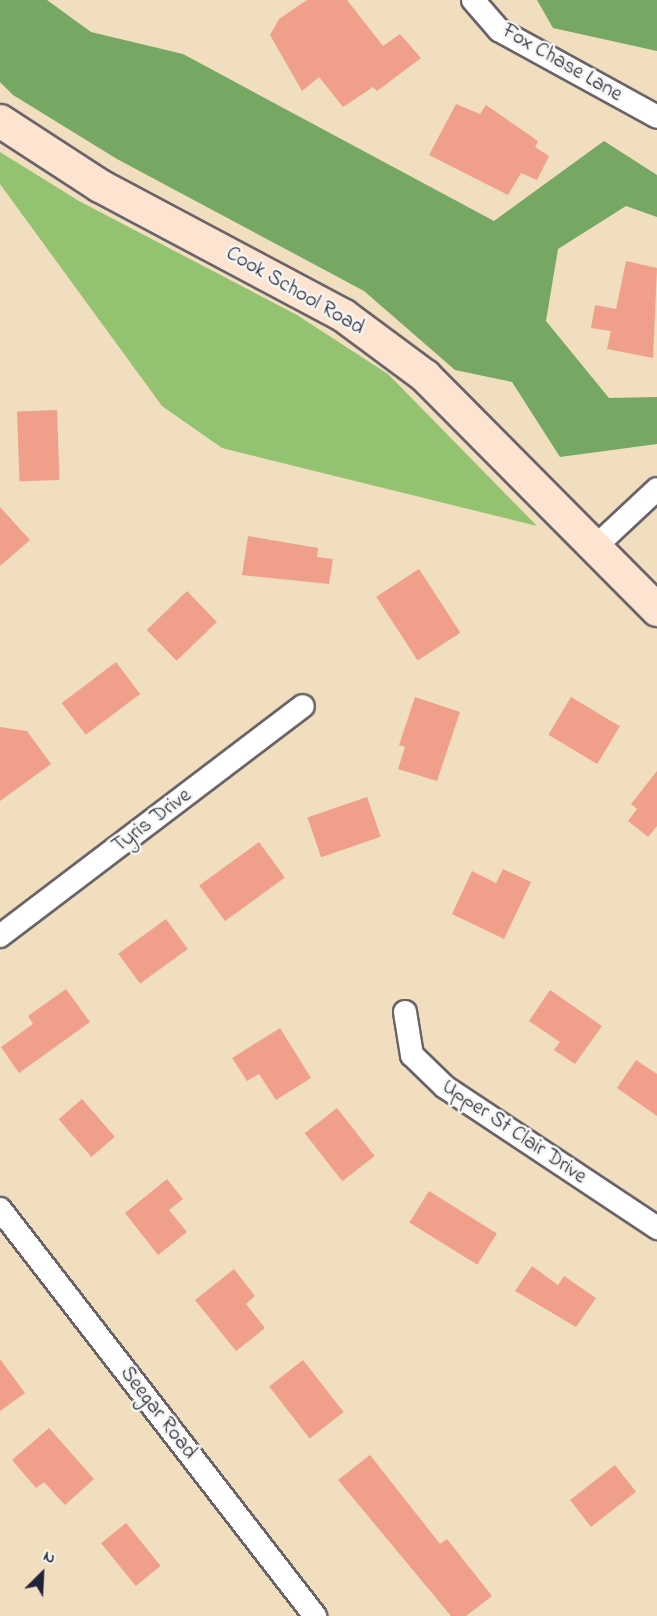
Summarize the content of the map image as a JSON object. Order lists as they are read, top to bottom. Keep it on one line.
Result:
{"streets":{"street":["Fox Chase Lane","Cook School Road","Tyris Drive","Upper St Clair Drive","Seegar Road"]},"north":"top right"}
